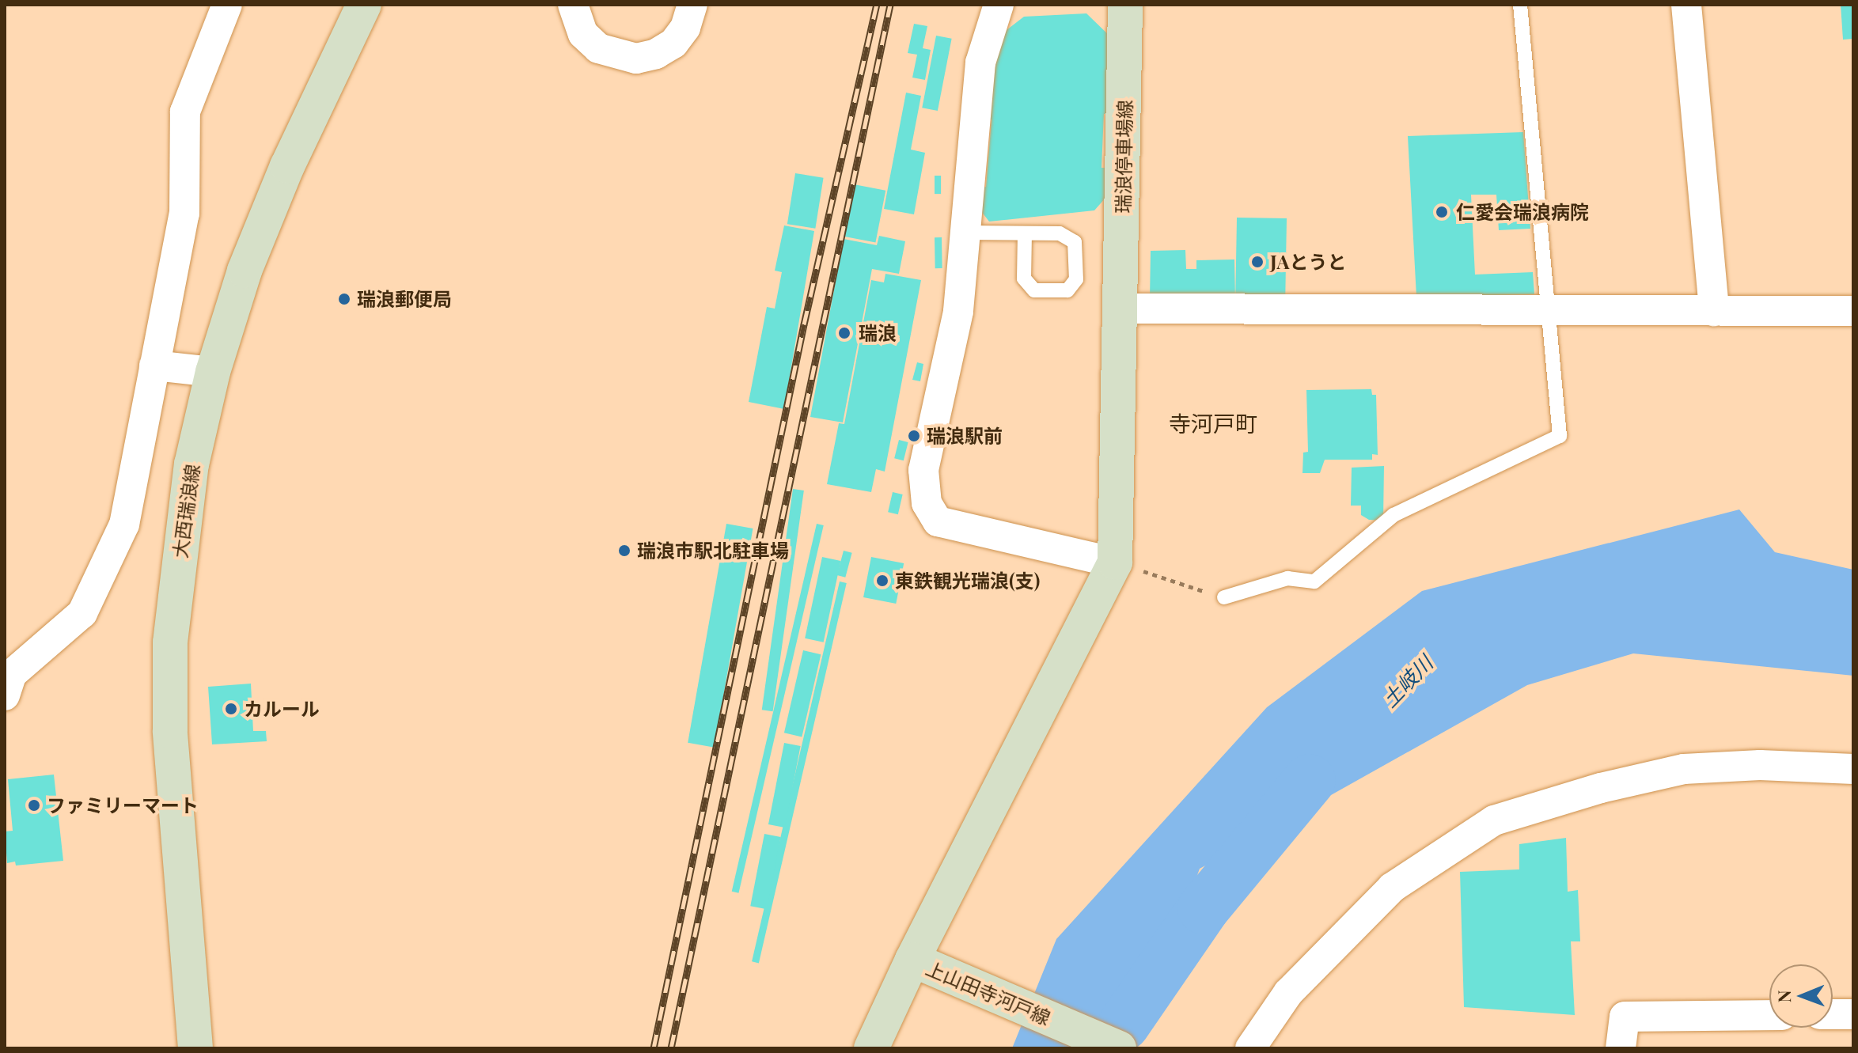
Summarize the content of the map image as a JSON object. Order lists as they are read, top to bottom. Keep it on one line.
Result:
{"streets":{"main road":["瑞浪停車場線","大西瑞浪線","上山田寺河戸線"]},"districts":["寺河戸町"],"water":["土岐川"],"places":["仁愛会瑞浪病院","JAとうと","瑞浪郵便局","瑞浪","瑞浪駅前","瑞浪市駅北駐車場","東鉄観光瑞浪(支)","カルール","ファミリーマート"],"north":"left"}
